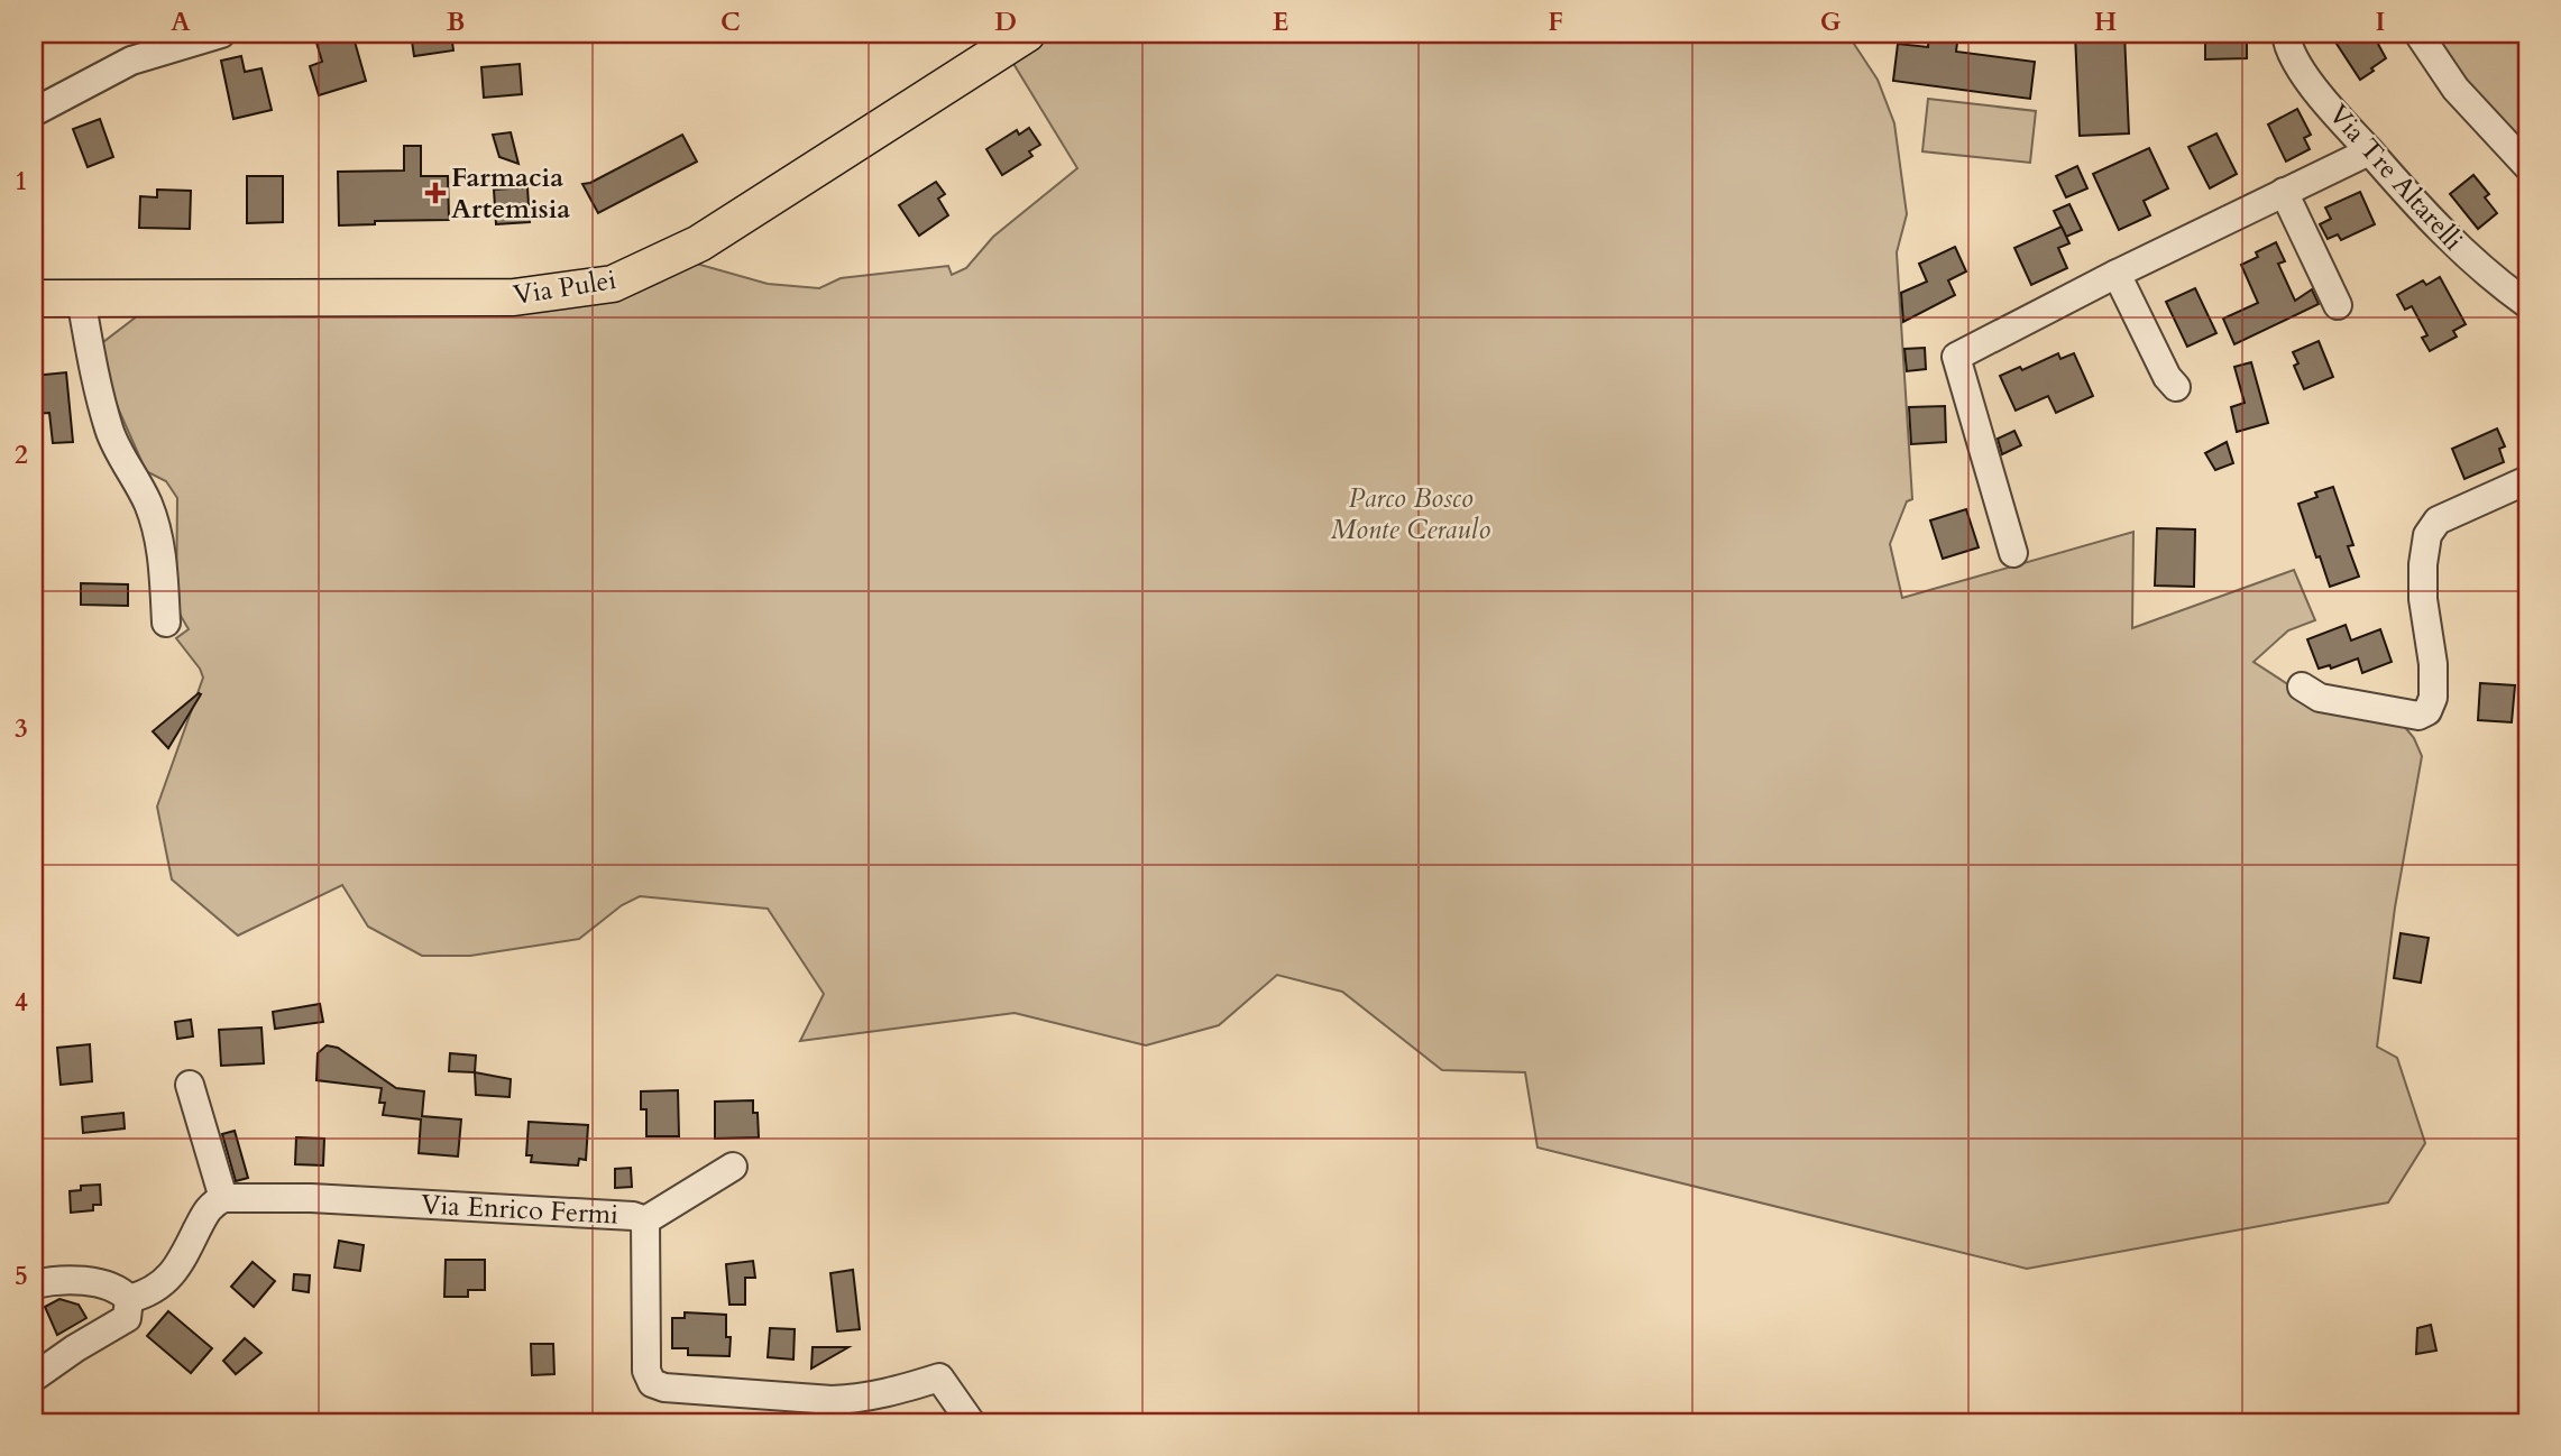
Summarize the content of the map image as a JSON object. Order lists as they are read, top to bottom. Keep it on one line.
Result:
{"streets":{"main road":["Via Pulei"],"street":["Via Tre Altarelli","Via Enrico Fermi"]},"parks":["Parco Bosco Monte Ceraulo"],"places":{"health":["Farmacia Artemisia"]},"grid":{"columns":["A","B","C","D","E","F","G","H","I"],"rows":["1","2","3","4","5"]}}
